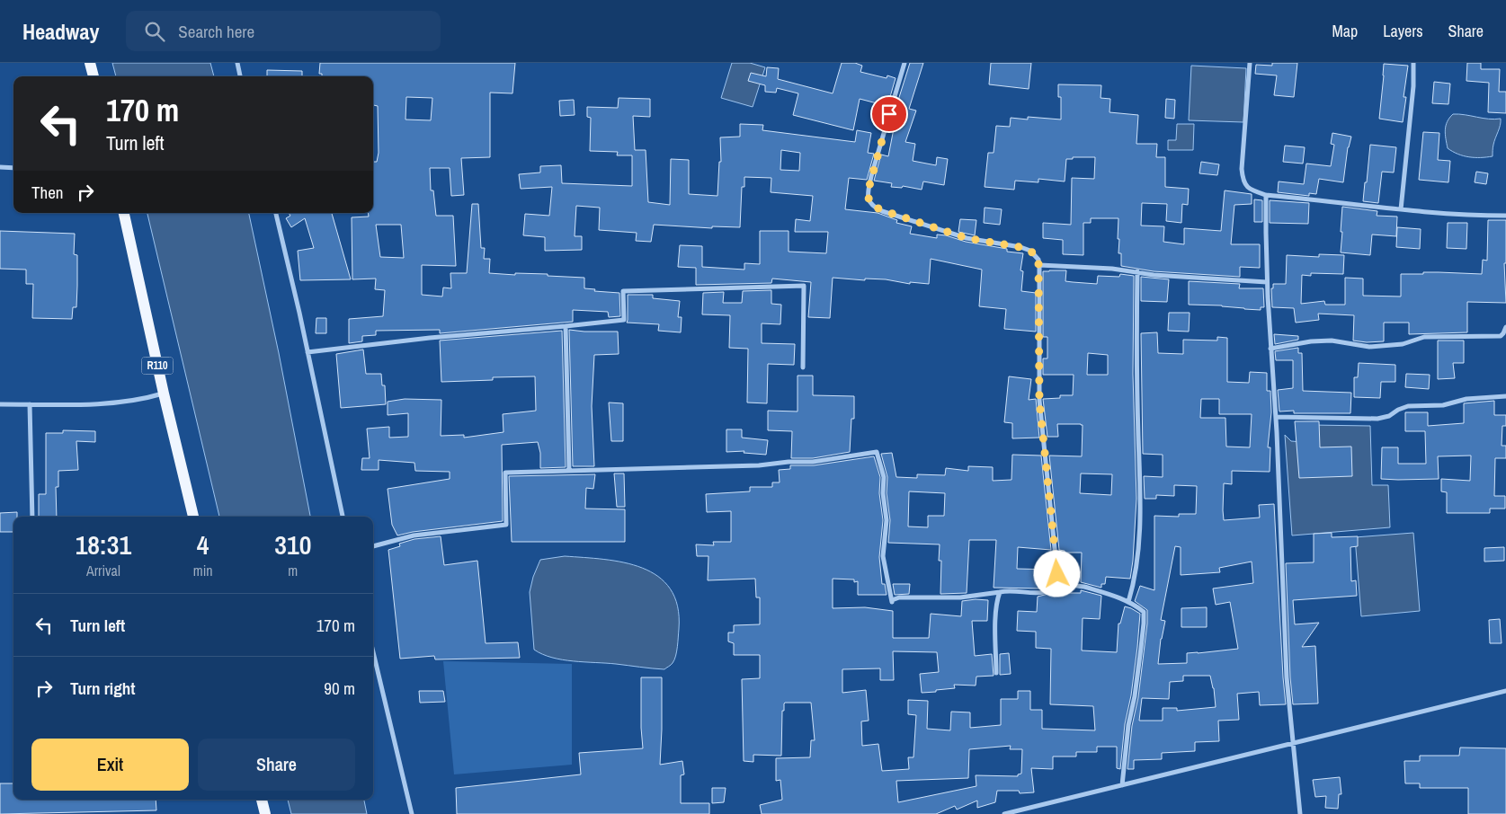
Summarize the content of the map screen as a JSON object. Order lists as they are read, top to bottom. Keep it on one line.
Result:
{"streets":{"main road":["R110"]},"page":{"header":"Headway","search":"Search here","nav":["Map","Layers","Share"],"turn":["170 m","Turn left"],"then":"Then","eta":["18:31","Arrival","4","min","310","m"],"list":[{"name":"Turn left","value":"170 m"},{"name":"Turn right","value":"90 m"}],"buttons":["Exit","Share"]}}
